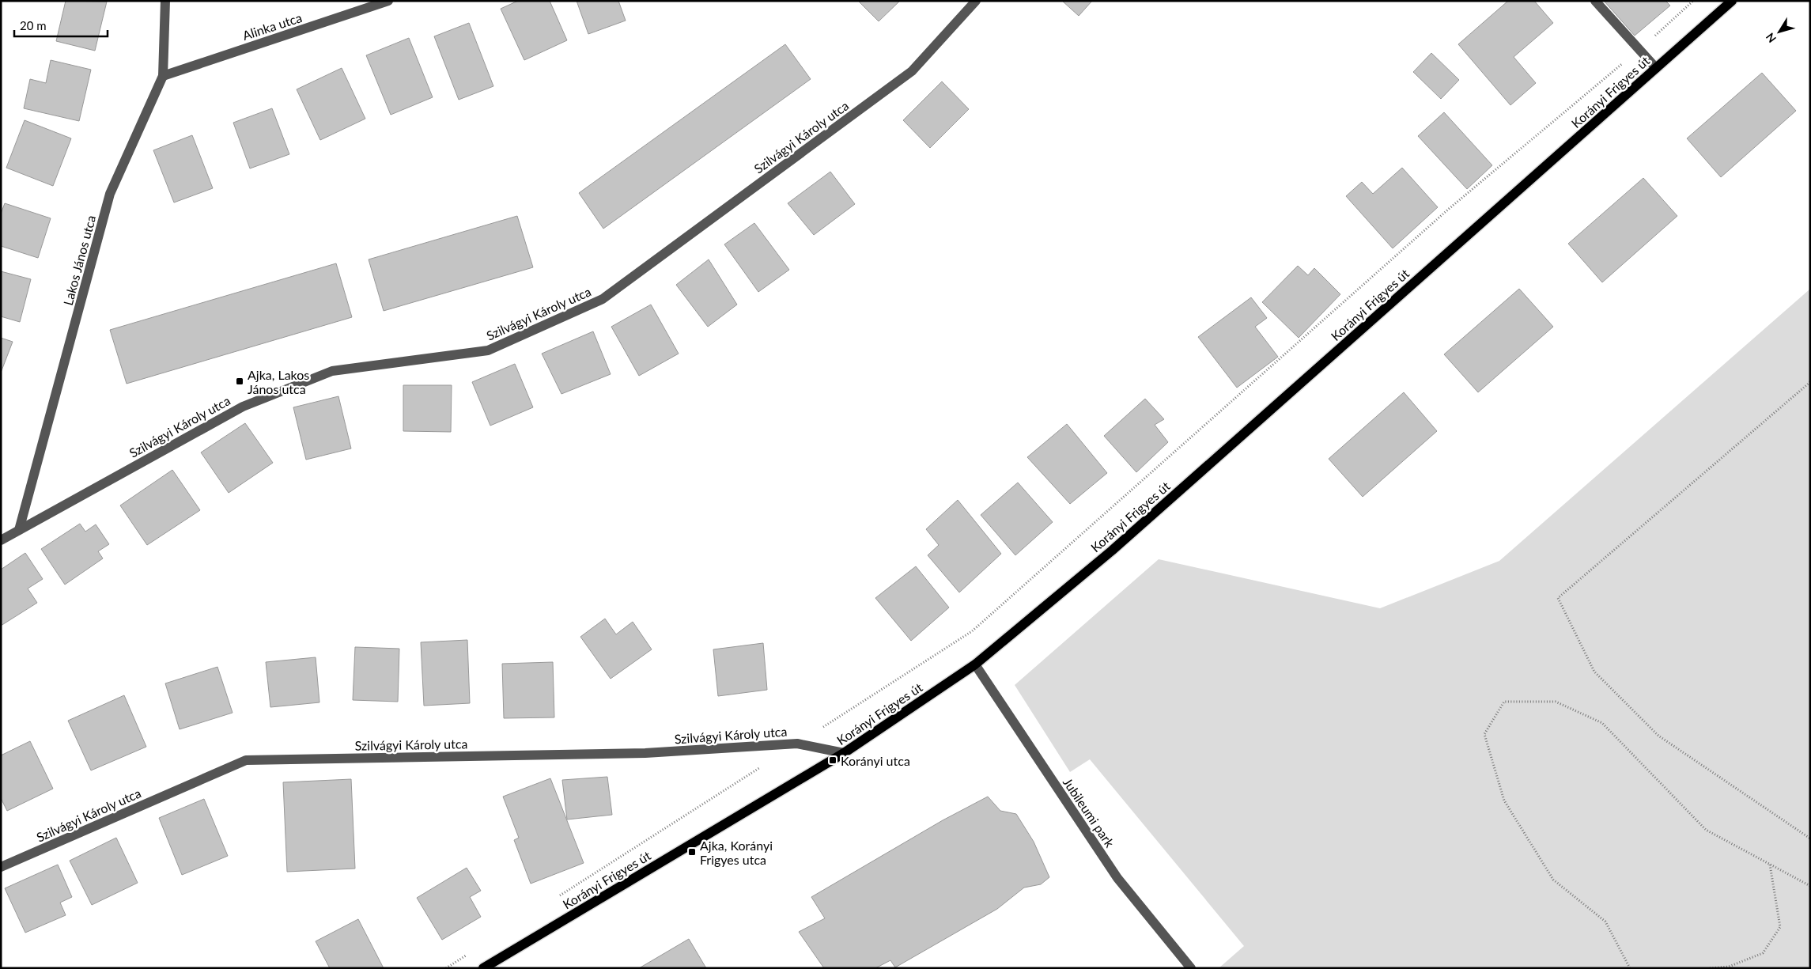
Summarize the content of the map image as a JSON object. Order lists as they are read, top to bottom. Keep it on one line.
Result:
{"streets":{"main road":["Korányi Frigyes út"],"street":["Alinka utca","Szilvágyi Károly utca","Lakos János utca","Jubileumi park"]},"crossings":[["Alinka utca","Lakos János utca"],["Korányi Frigyes út","Szilvágyi Károly utca"],["Korányi Frigyes út","Jubileumi park"],["Szilvágyi Károly utca","Lakos János utca"]],"places":{"transit":["Ajka, Lakos János utca","Korányi utca","Ajka, Korányi Frigyes utca"]},"scale_bar":"20 m","north":"bottom left"}
